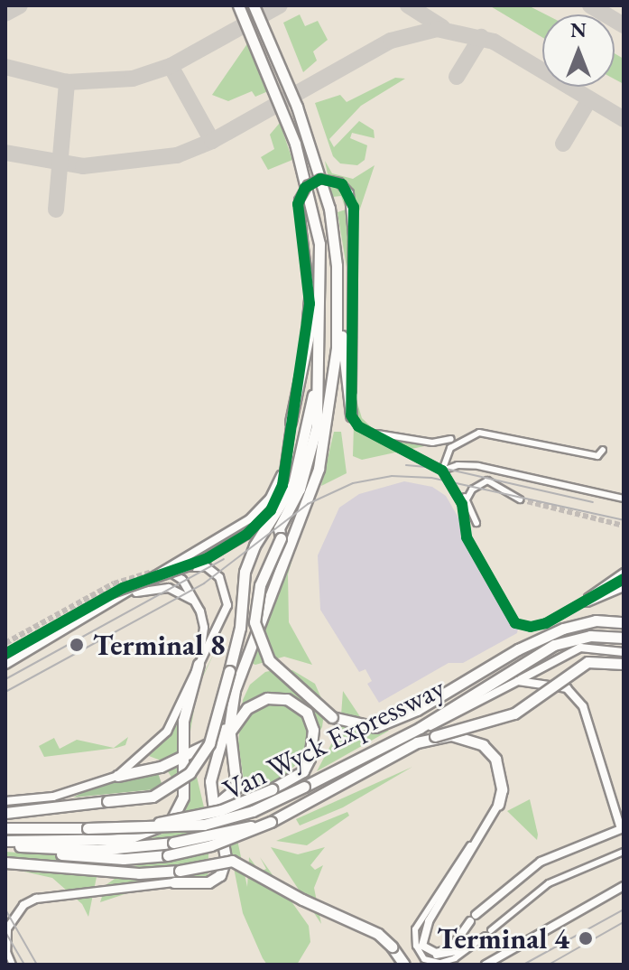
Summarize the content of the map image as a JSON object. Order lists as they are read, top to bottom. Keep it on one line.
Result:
{"streets":{"highway":["Van Wyck Expressway"]},"places":["Terminal 8","Terminal 4"],"north":"top"}
